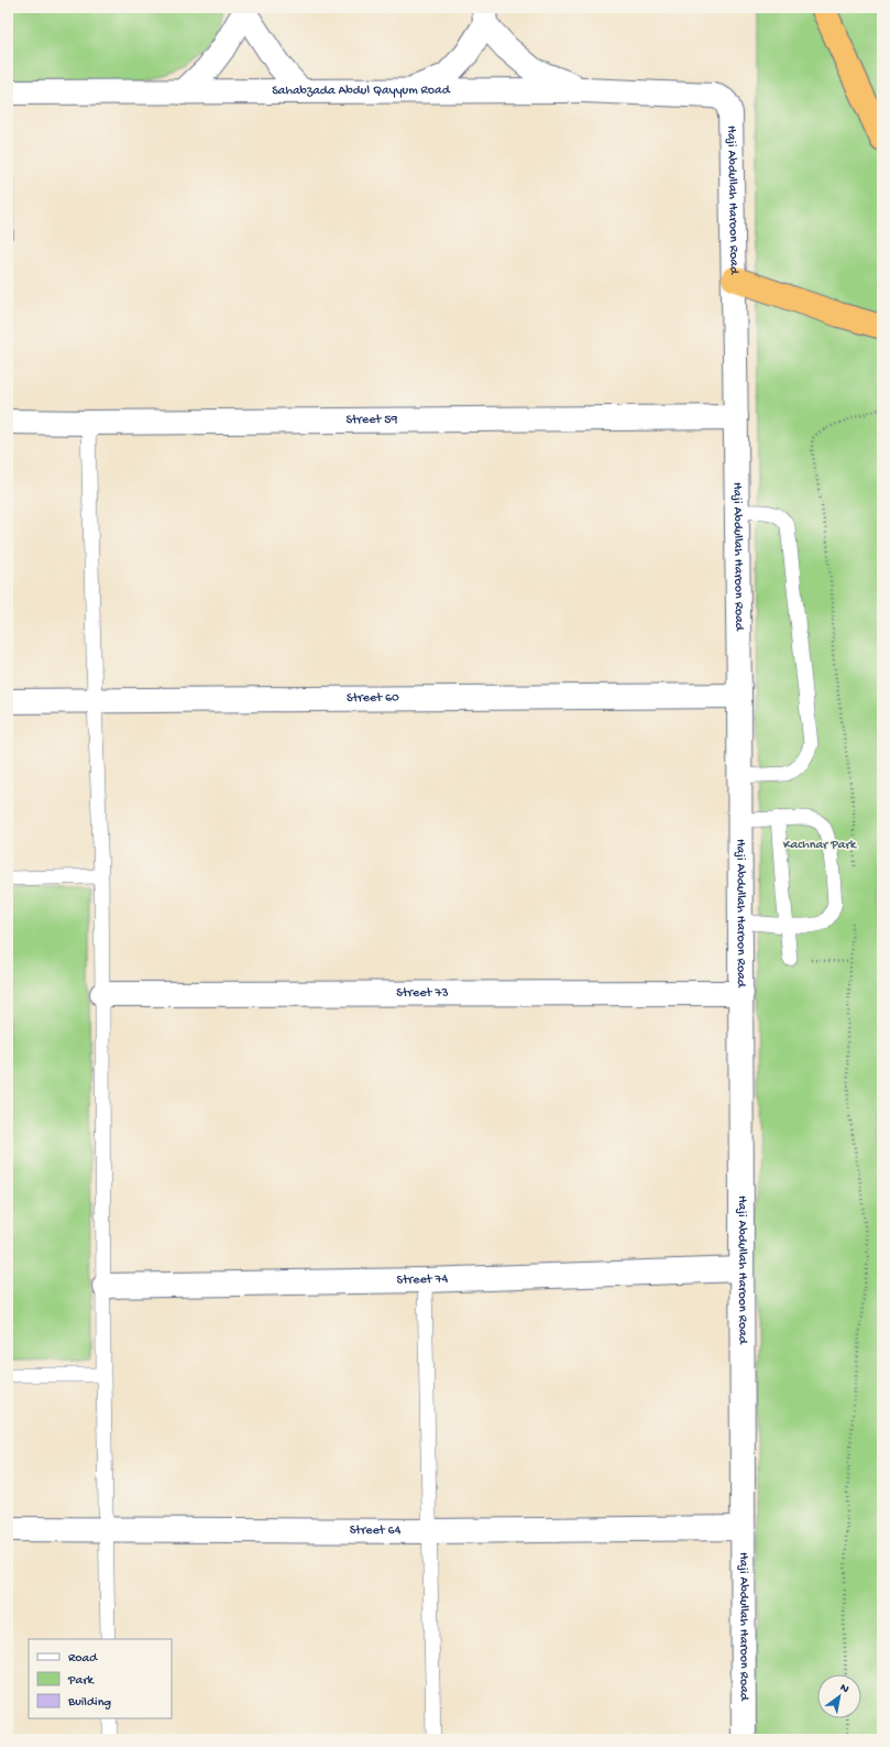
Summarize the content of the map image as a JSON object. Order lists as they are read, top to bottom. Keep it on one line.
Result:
{"streets":{"street":["Sahabzada Abdul Qayyum Road","Haji Abdullah Haroon Road","Street 59","Street 60","Street 73","Street 74","Street 64"]},"crossings":[["Sahabzada Abdul Qayyum Road","Haji Abdullah Haroon Road"],["Haji Abdullah Haroon Road","Street 59"],["Haji Abdullah Haroon Road","Street 60"],["Haji Abdullah Haroon Road","Street 73"],["Haji Abdullah Haroon Road","Street 74"],["Haji Abdullah Haroon Road","Street 64"]],"parks":["Kachnar Park"],"legend":["Road","Park","Building"],"north":"top right"}
